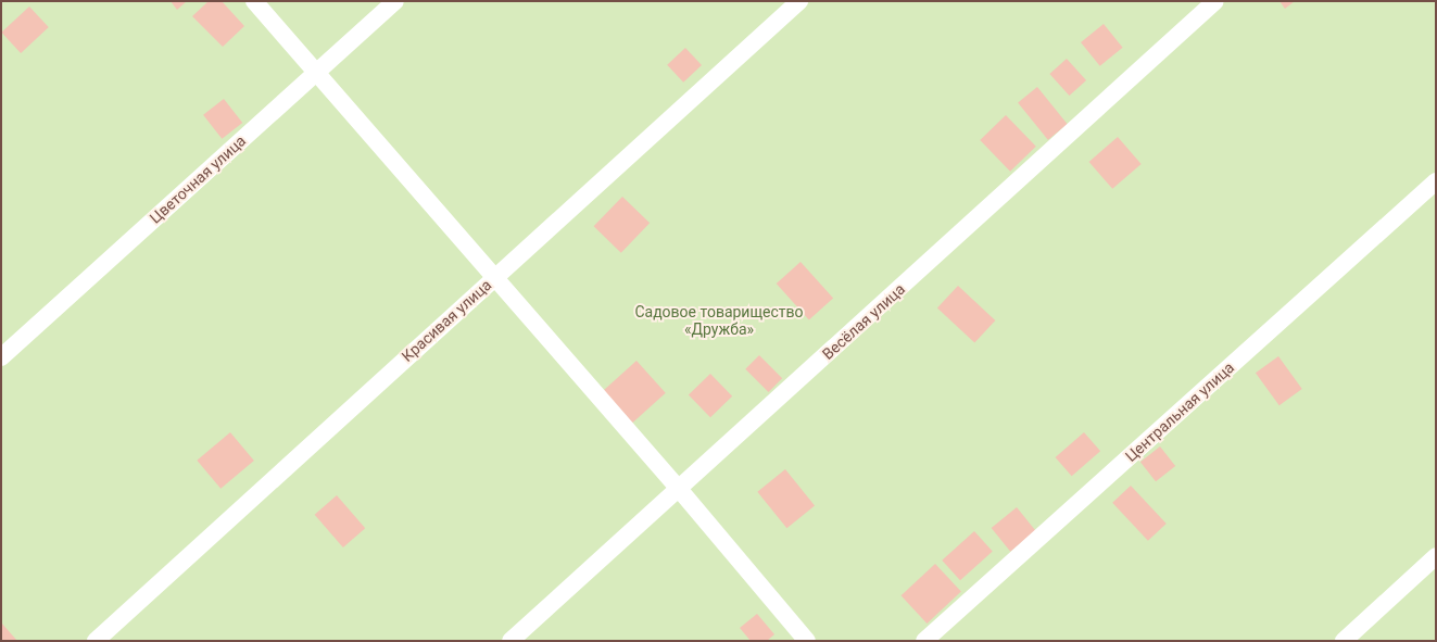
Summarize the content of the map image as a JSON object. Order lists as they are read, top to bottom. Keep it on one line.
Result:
{"streets":{"street":["Цветочная улица","Красивая улица","Весёлая улица","Центральная улица"]},"parks":["Садовое товарищество «Дружба»"]}
